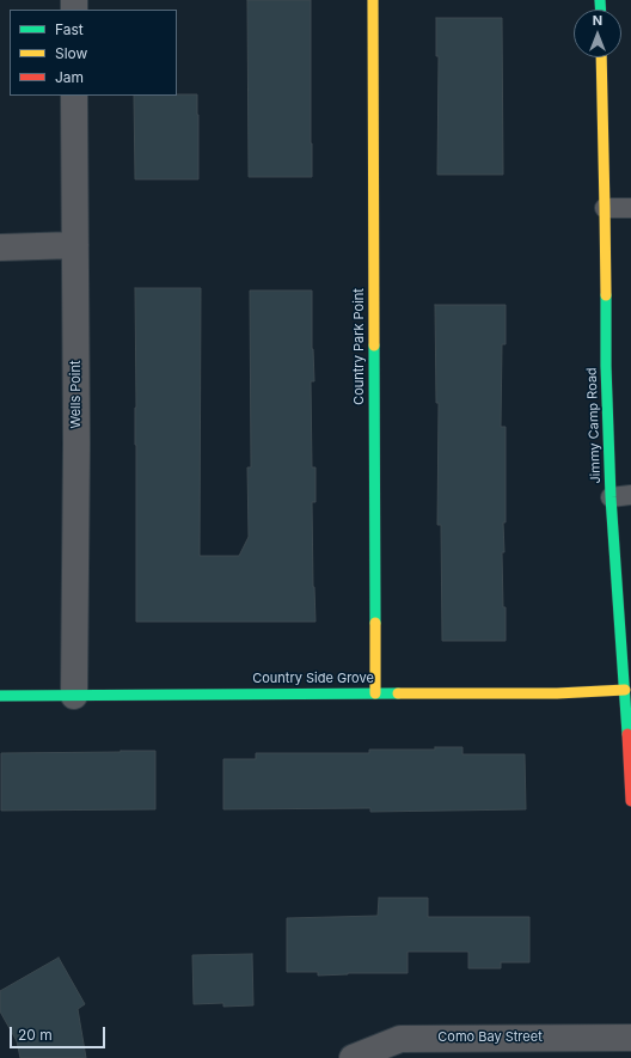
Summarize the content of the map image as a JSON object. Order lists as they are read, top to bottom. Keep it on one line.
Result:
{"streets":{"street":["Country Park Point","Wells Point","Jimmy Camp Road","Country Side Grove","Como Bay Street"]},"crossings":[["Country Park Point","Country Side Grove"],["Wells Point","Country Side Grove"],["Jimmy Camp Road","Country Side Grove"]],"legend":["Fast","Slow","Jam"],"scale_bar":"20 m","north":"top"}
